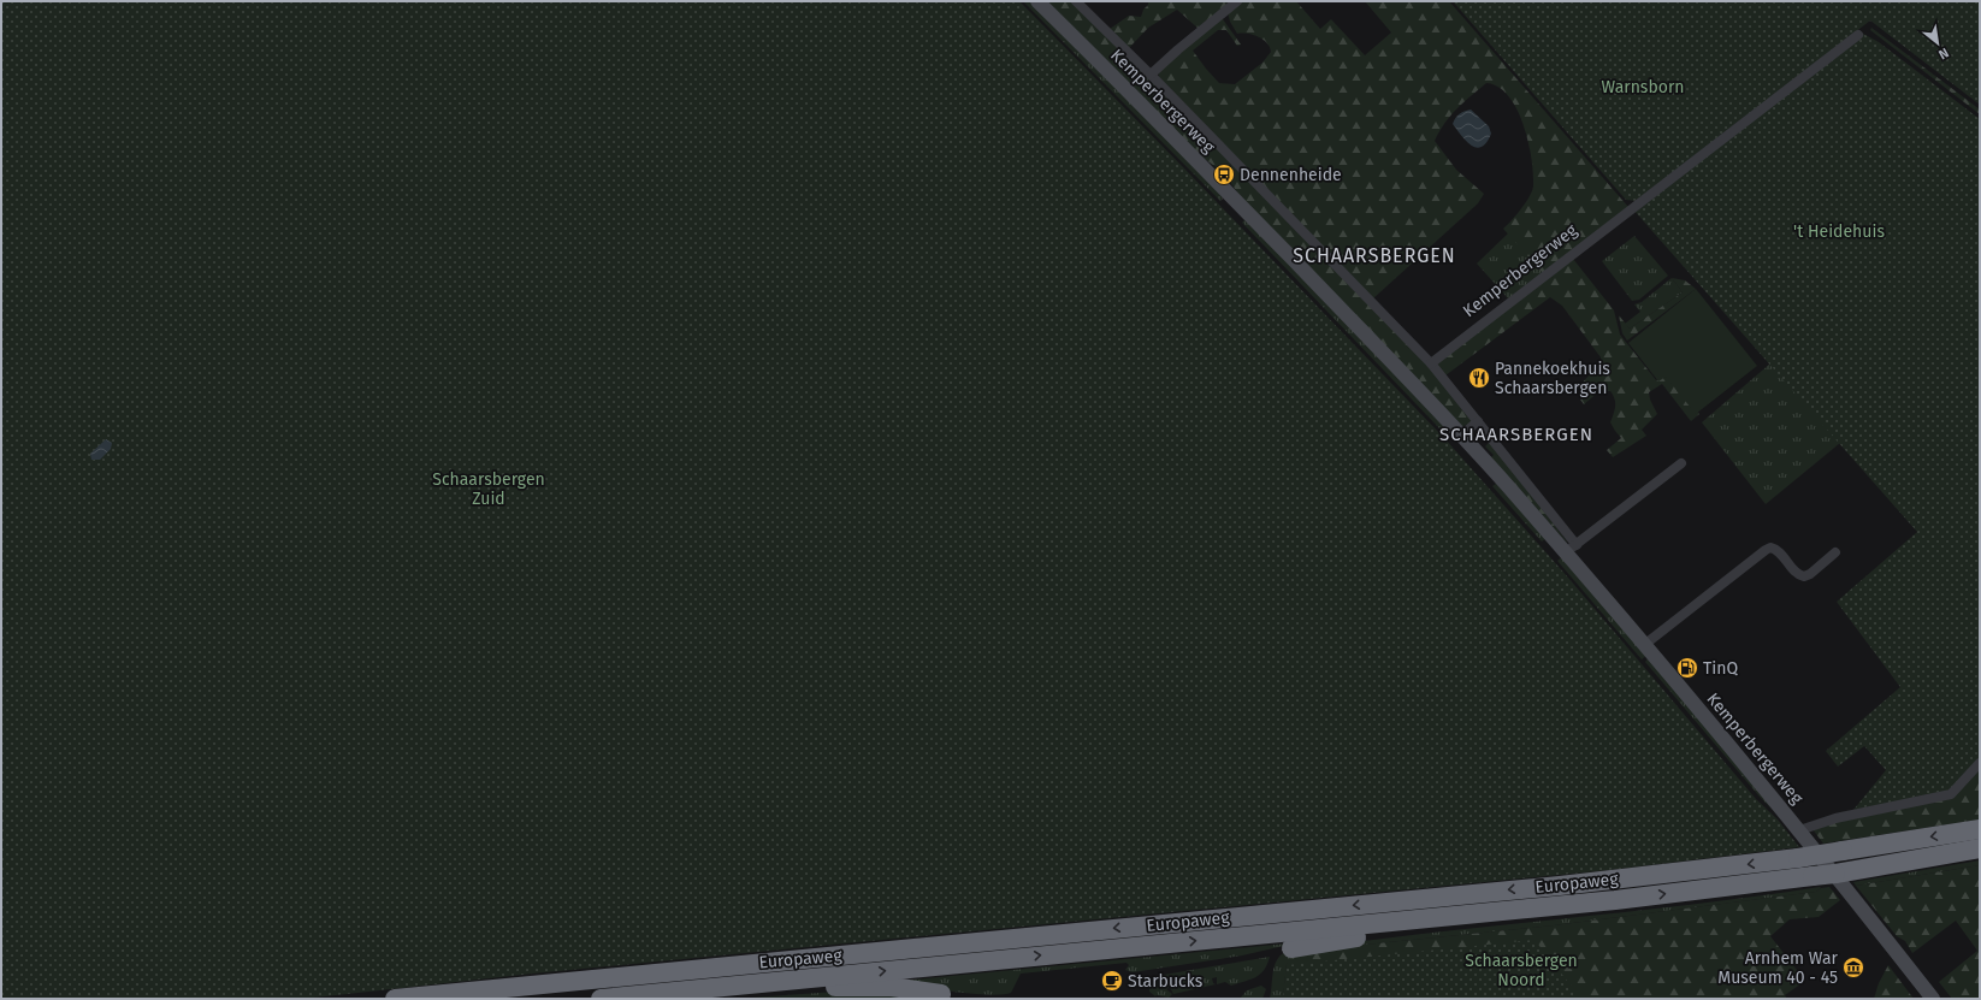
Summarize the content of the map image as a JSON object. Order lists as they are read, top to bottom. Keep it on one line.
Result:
{"streets":{"highway":["Europaweg"],"main road":["Kemperbergerweg"]},"districts":["SCHAARSBERGEN","SCHAARSBERGEN"],"parks":["Warnsborn","'t Heidehuis","Schaarsbergen Zuid","Schaarsbergen Noord"],"places":{"bus stop":["Dennenheide"],"restaurant":["Pannekoekhuis Schaarsbergen"],"fuel station":["TinQ"],"museum":["Arnhem War Museum 40 - 45"],"cafe":["Starbucks"]},"north":"bottom right"}
